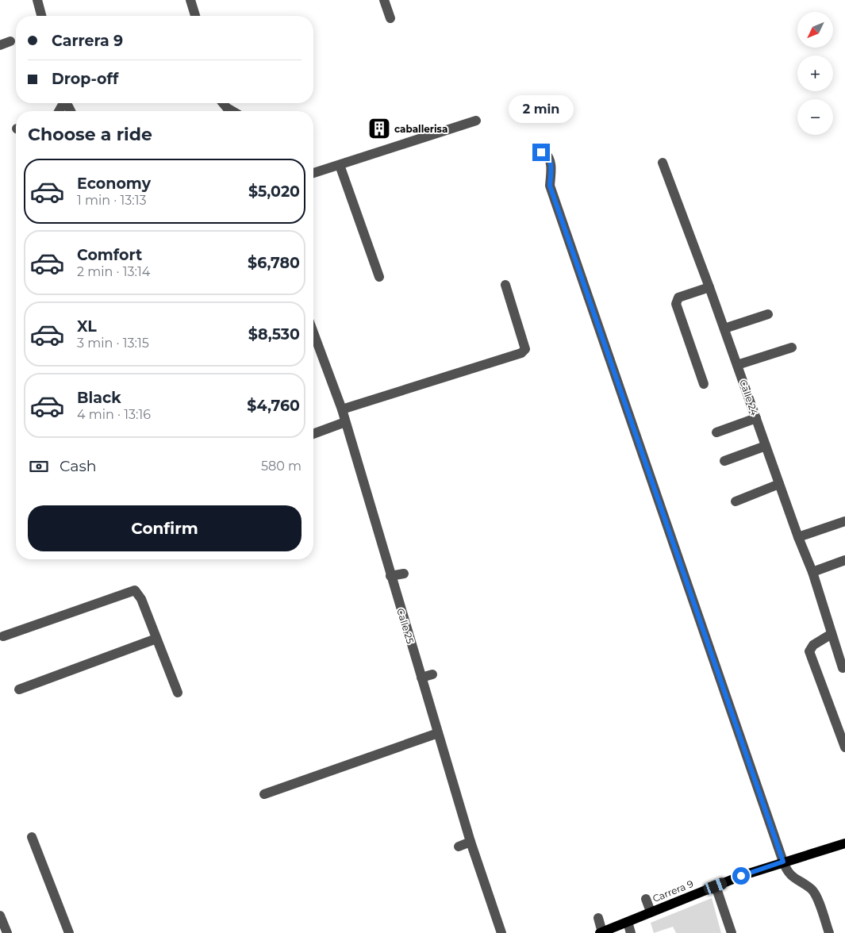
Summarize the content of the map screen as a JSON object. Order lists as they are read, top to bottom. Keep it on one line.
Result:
{"streets":{"main road":["Carrera 9"],"street":["Calle 24","Calle 25"]},"places":{"building":["caballerisa"]},"north":"bottom left","page":{"map_buttons":["+","−"],"banner":["Carrera 9","Drop-off"],"bubble":"2 min","heading":"Choose a ride","list":[{"name":"Economy","note":"1 min · 13:13","value":"$5,020"},{"name":"Comfort","note":"2 min · 13:14","value":"$6,780"},{"name":"XL","note":"3 min · 13:15","value":"$8,530"},{"name":"Black","note":"4 min · 13:16","value":"$4,760"}],"pay":["Cash","580 m"],"buttons":"Confirm"}}
